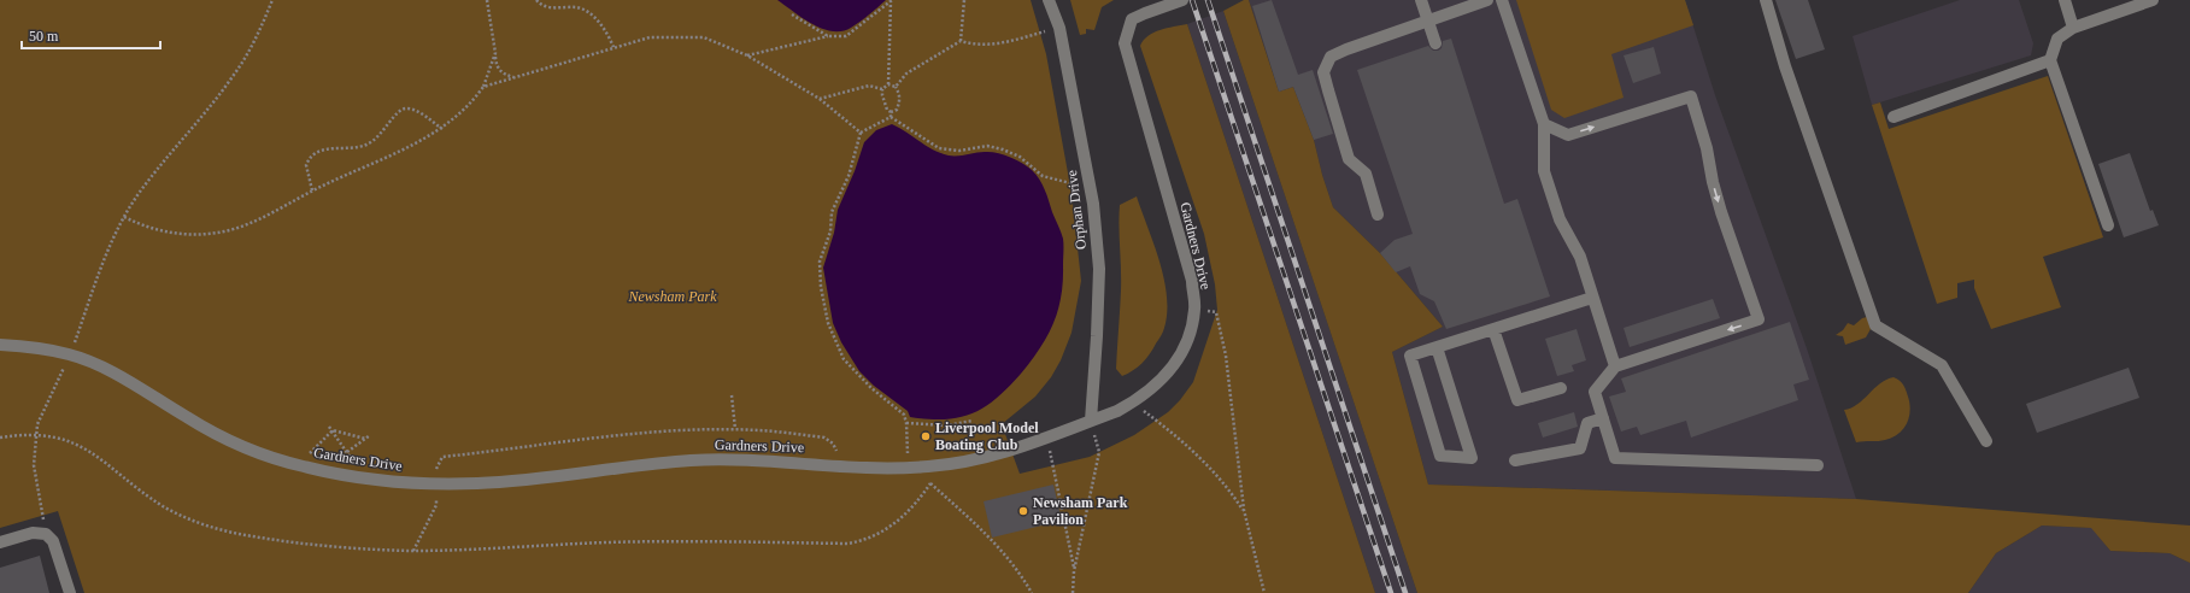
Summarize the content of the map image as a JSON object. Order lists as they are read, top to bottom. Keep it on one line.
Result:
{"streets":{"street":["Orphan Drive","Gardners Drive"]},"crossings":[["Orphan Drive","Gardners Drive"]],"parks":["Newsham Park"],"places":["Liverpool Model Boating Club","Newsham Park Pavilion"],"scale_bar":"50 m"}
